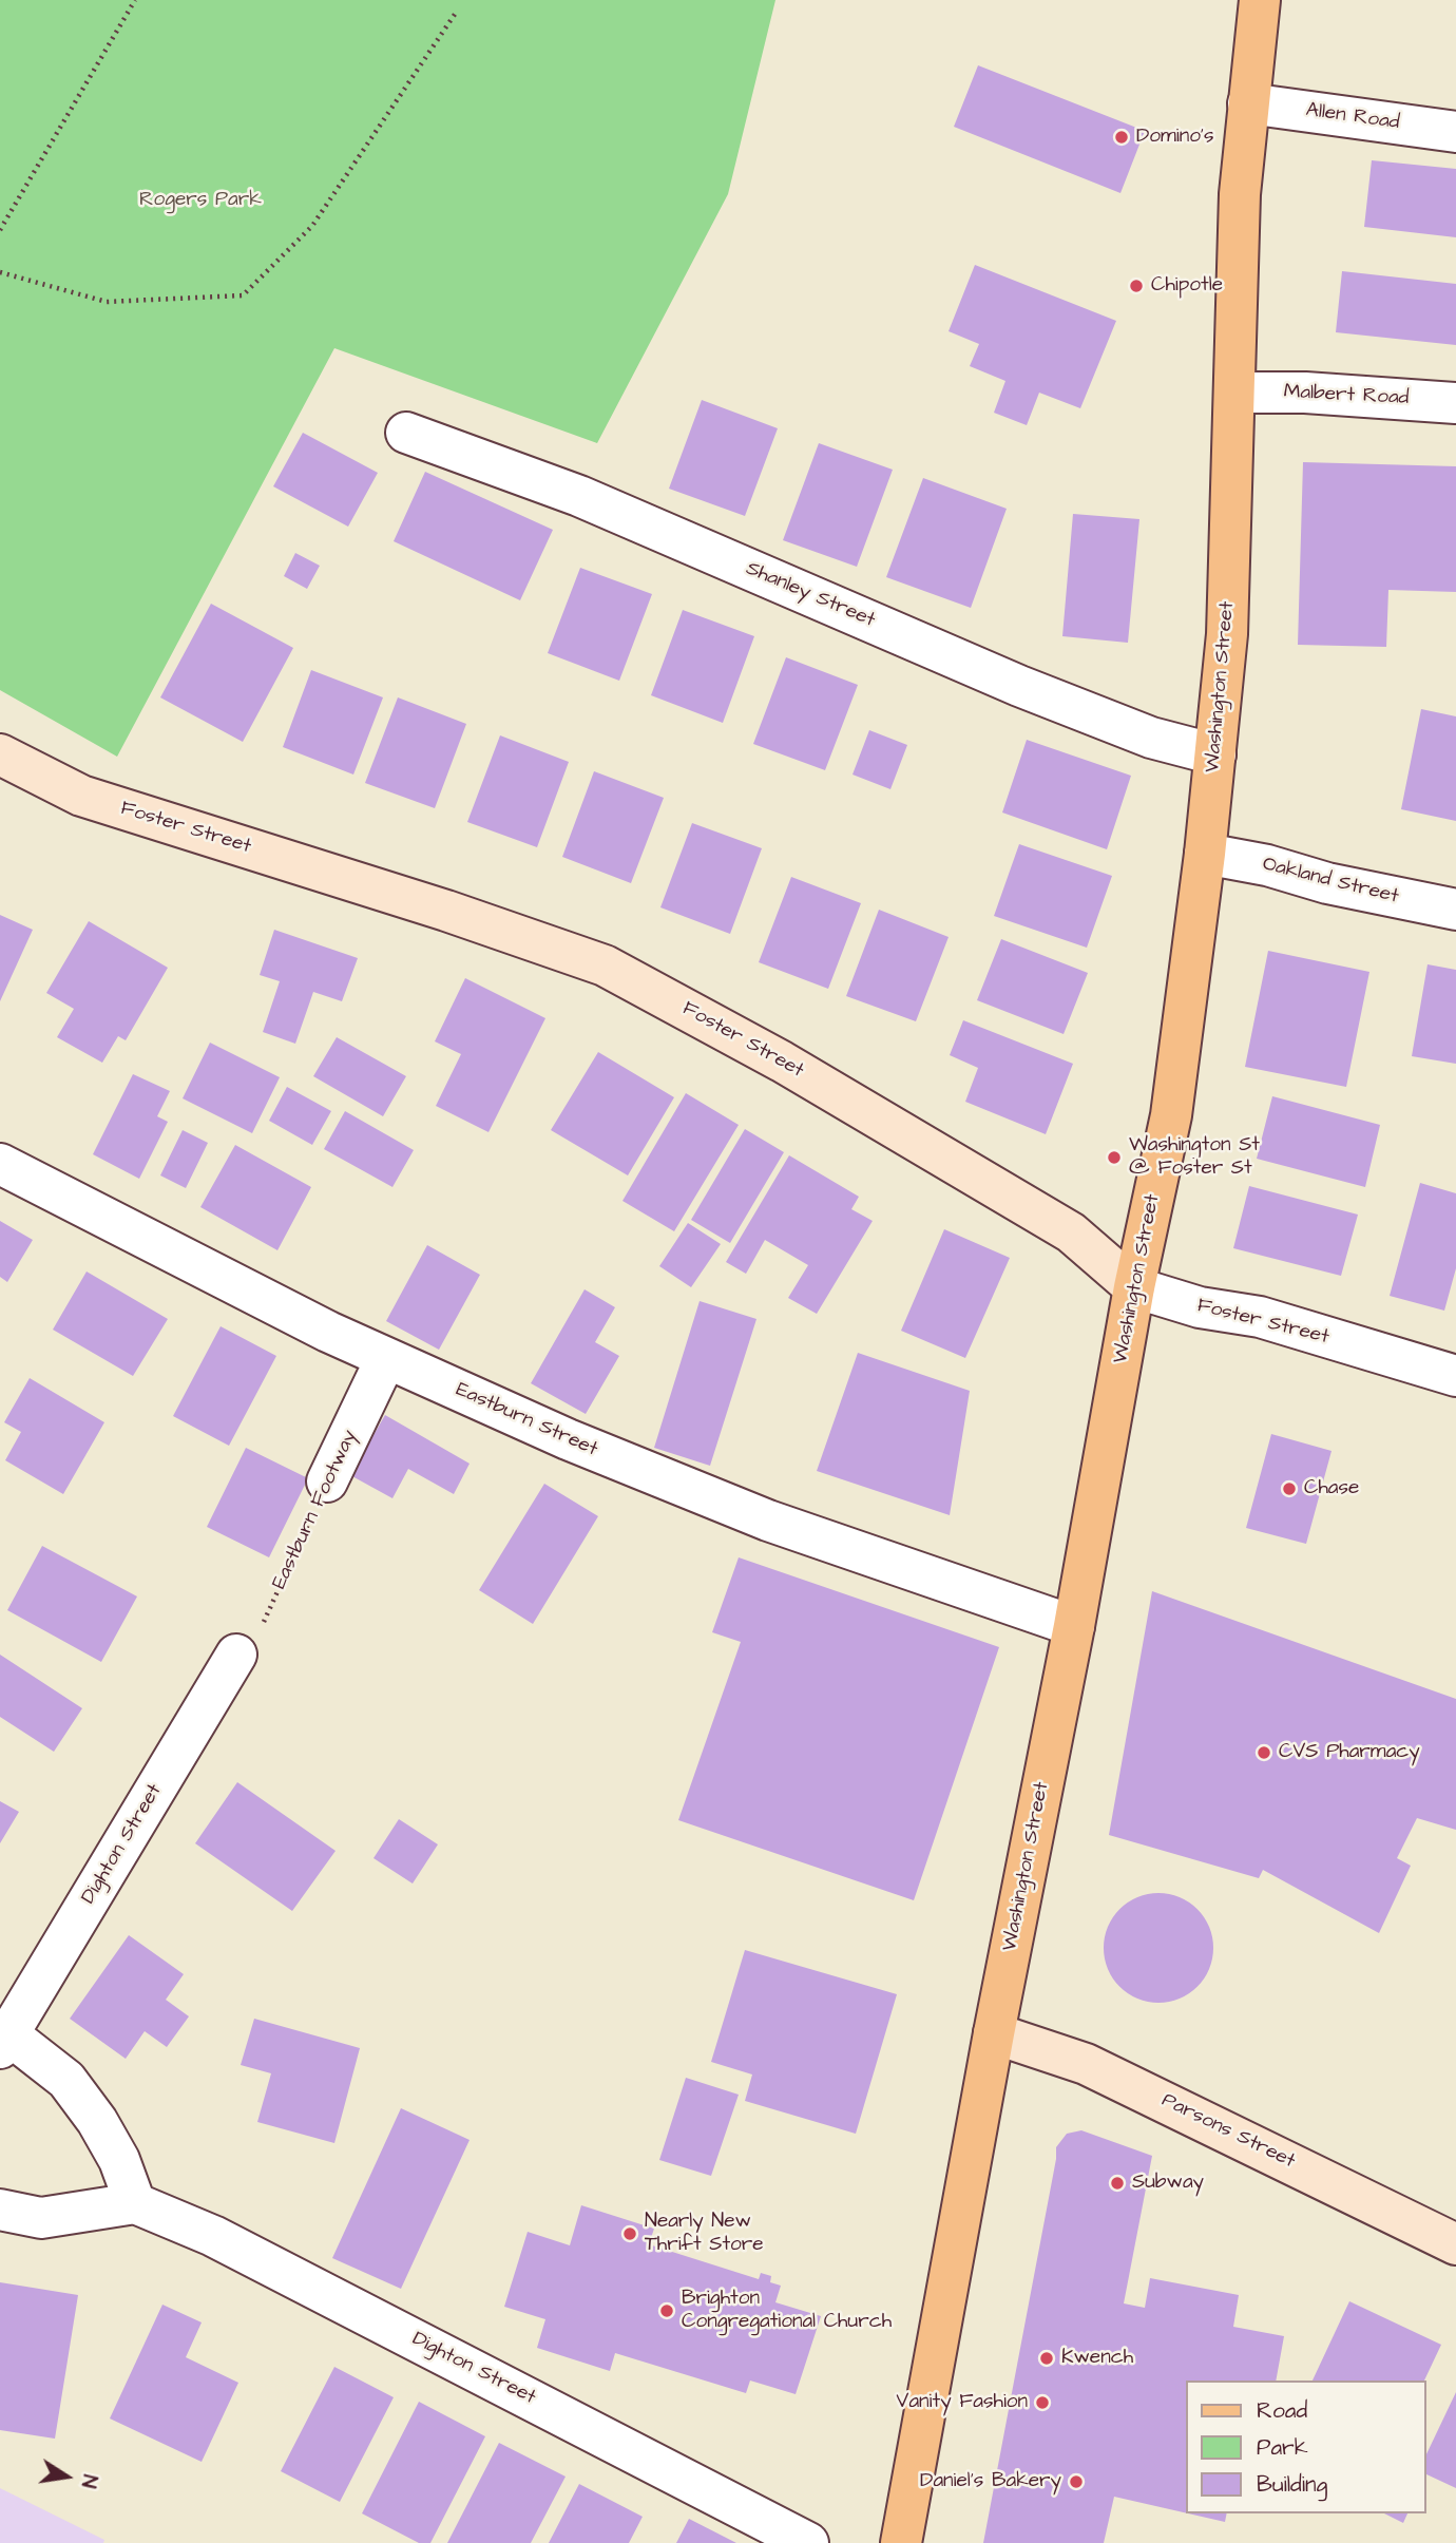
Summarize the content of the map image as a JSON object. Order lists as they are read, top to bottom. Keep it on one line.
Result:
{"streets":{"main road":["Washington Street"],"street":["Allen Road","Malbert Road","Shanley Street","Foster Street","Oakland Street","Eastburn Street","Eastburn Footway","Dighton Street","Parsons Street"]},"crossings":[["Allen Road","Washington Street"],["Malbert Road","Washington Street"],["Shanley Street","Washington Street"],["Washington Street","Foster Street"],["Washington Street","Oakland Street"],["Washington Street","Eastburn Street"],["Washington Street","Parsons Street"],["Eastburn Street","Eastburn Footway"]],"parks":["Rogers Park"],"places":["Domino's","Chipotle","Washington St @ Foster St","Chase","CVS Pharmacy","Subway","Nearly New Thrift Store","Brighton Congregational Church","Kwench","Vanity Fashion","Daniel's Bakery"],"legend":["Road","Park","Building"],"north":"right"}
